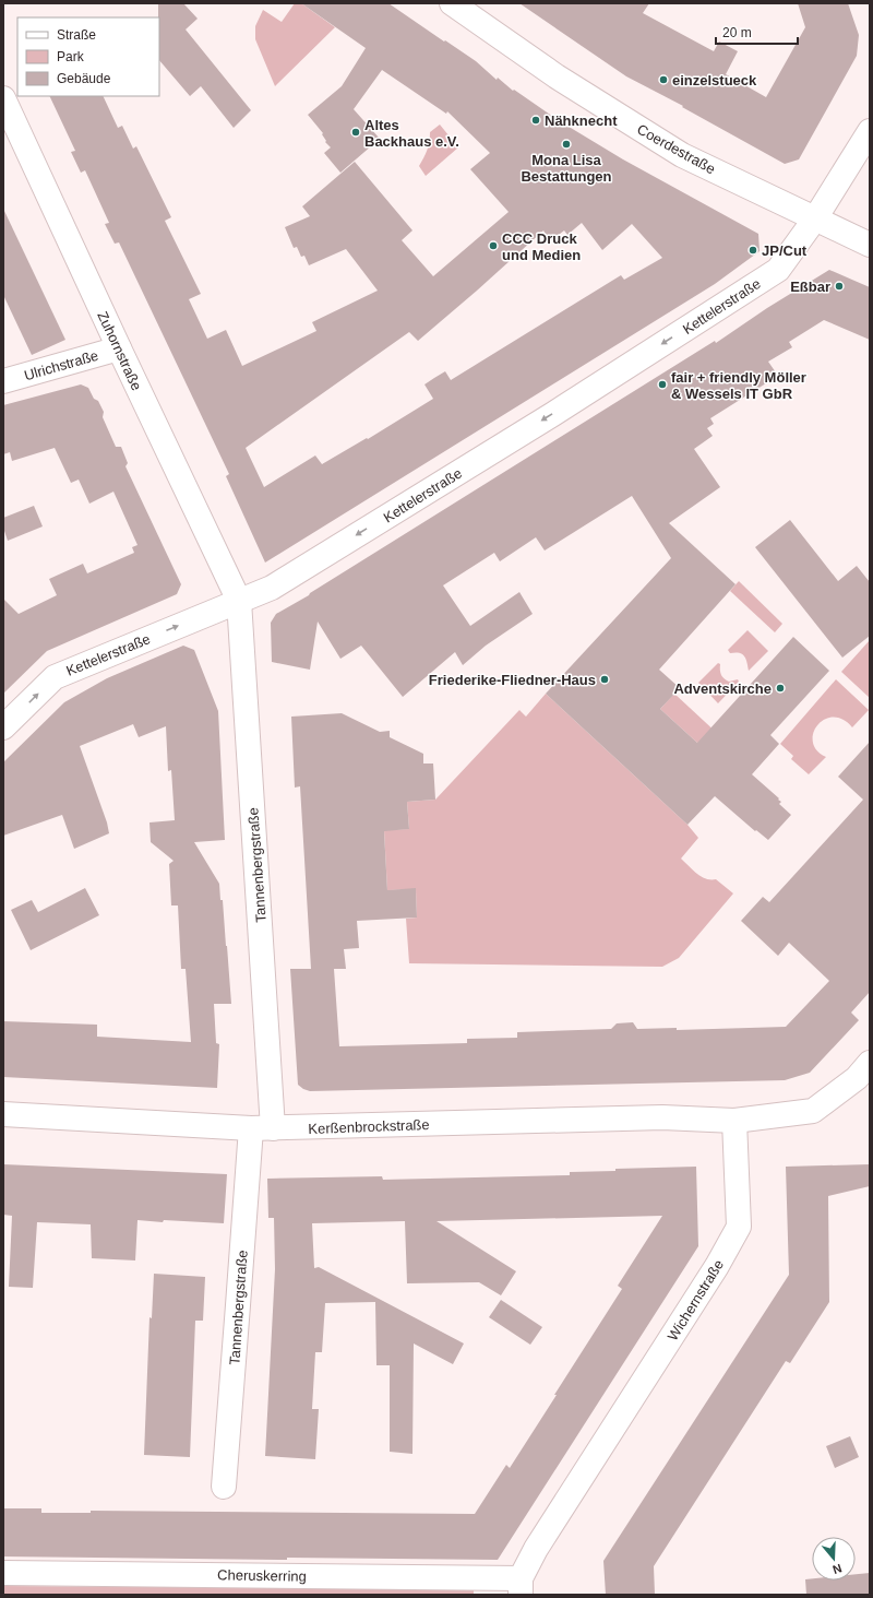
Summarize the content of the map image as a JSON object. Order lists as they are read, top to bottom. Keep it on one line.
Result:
{"streets":{"street":["Coerdestraße","Kettelerstraße","Zuhornstraße","Ulrichstraße","Tannenbergstraße","Kerßenbrockstraße","Wichernstraße","Cheruskerring"]},"crossings":[["Coerdestraße","Kettelerstraße"],["Kettelerstraße","Zuhornstraße"],["Kettelerstraße","Tannenbergstraße"],["Zuhornstraße","Ulrichstraße"],["Zuhornstraße","Tannenbergstraße"],["Tannenbergstraße","Kerßenbrockstraße"],["Kerßenbrockstraße","Wichernstraße"],["Wichernstraße","Cheruskerring"]],"places":["einzelstueck","Nähknecht","Altes Backhaus e.V.","Mona Lisa Bestattungen","CCC Druck und Medien","JP/Cut","Eßbar","fair + friendly Möller & Wessels IT GbR","Friederike-Fliedner-Haus","Adventskirche"],"legend":["Straße","Park","Gebäude"],"scale_bar":"20 m","north":"bottom"}
